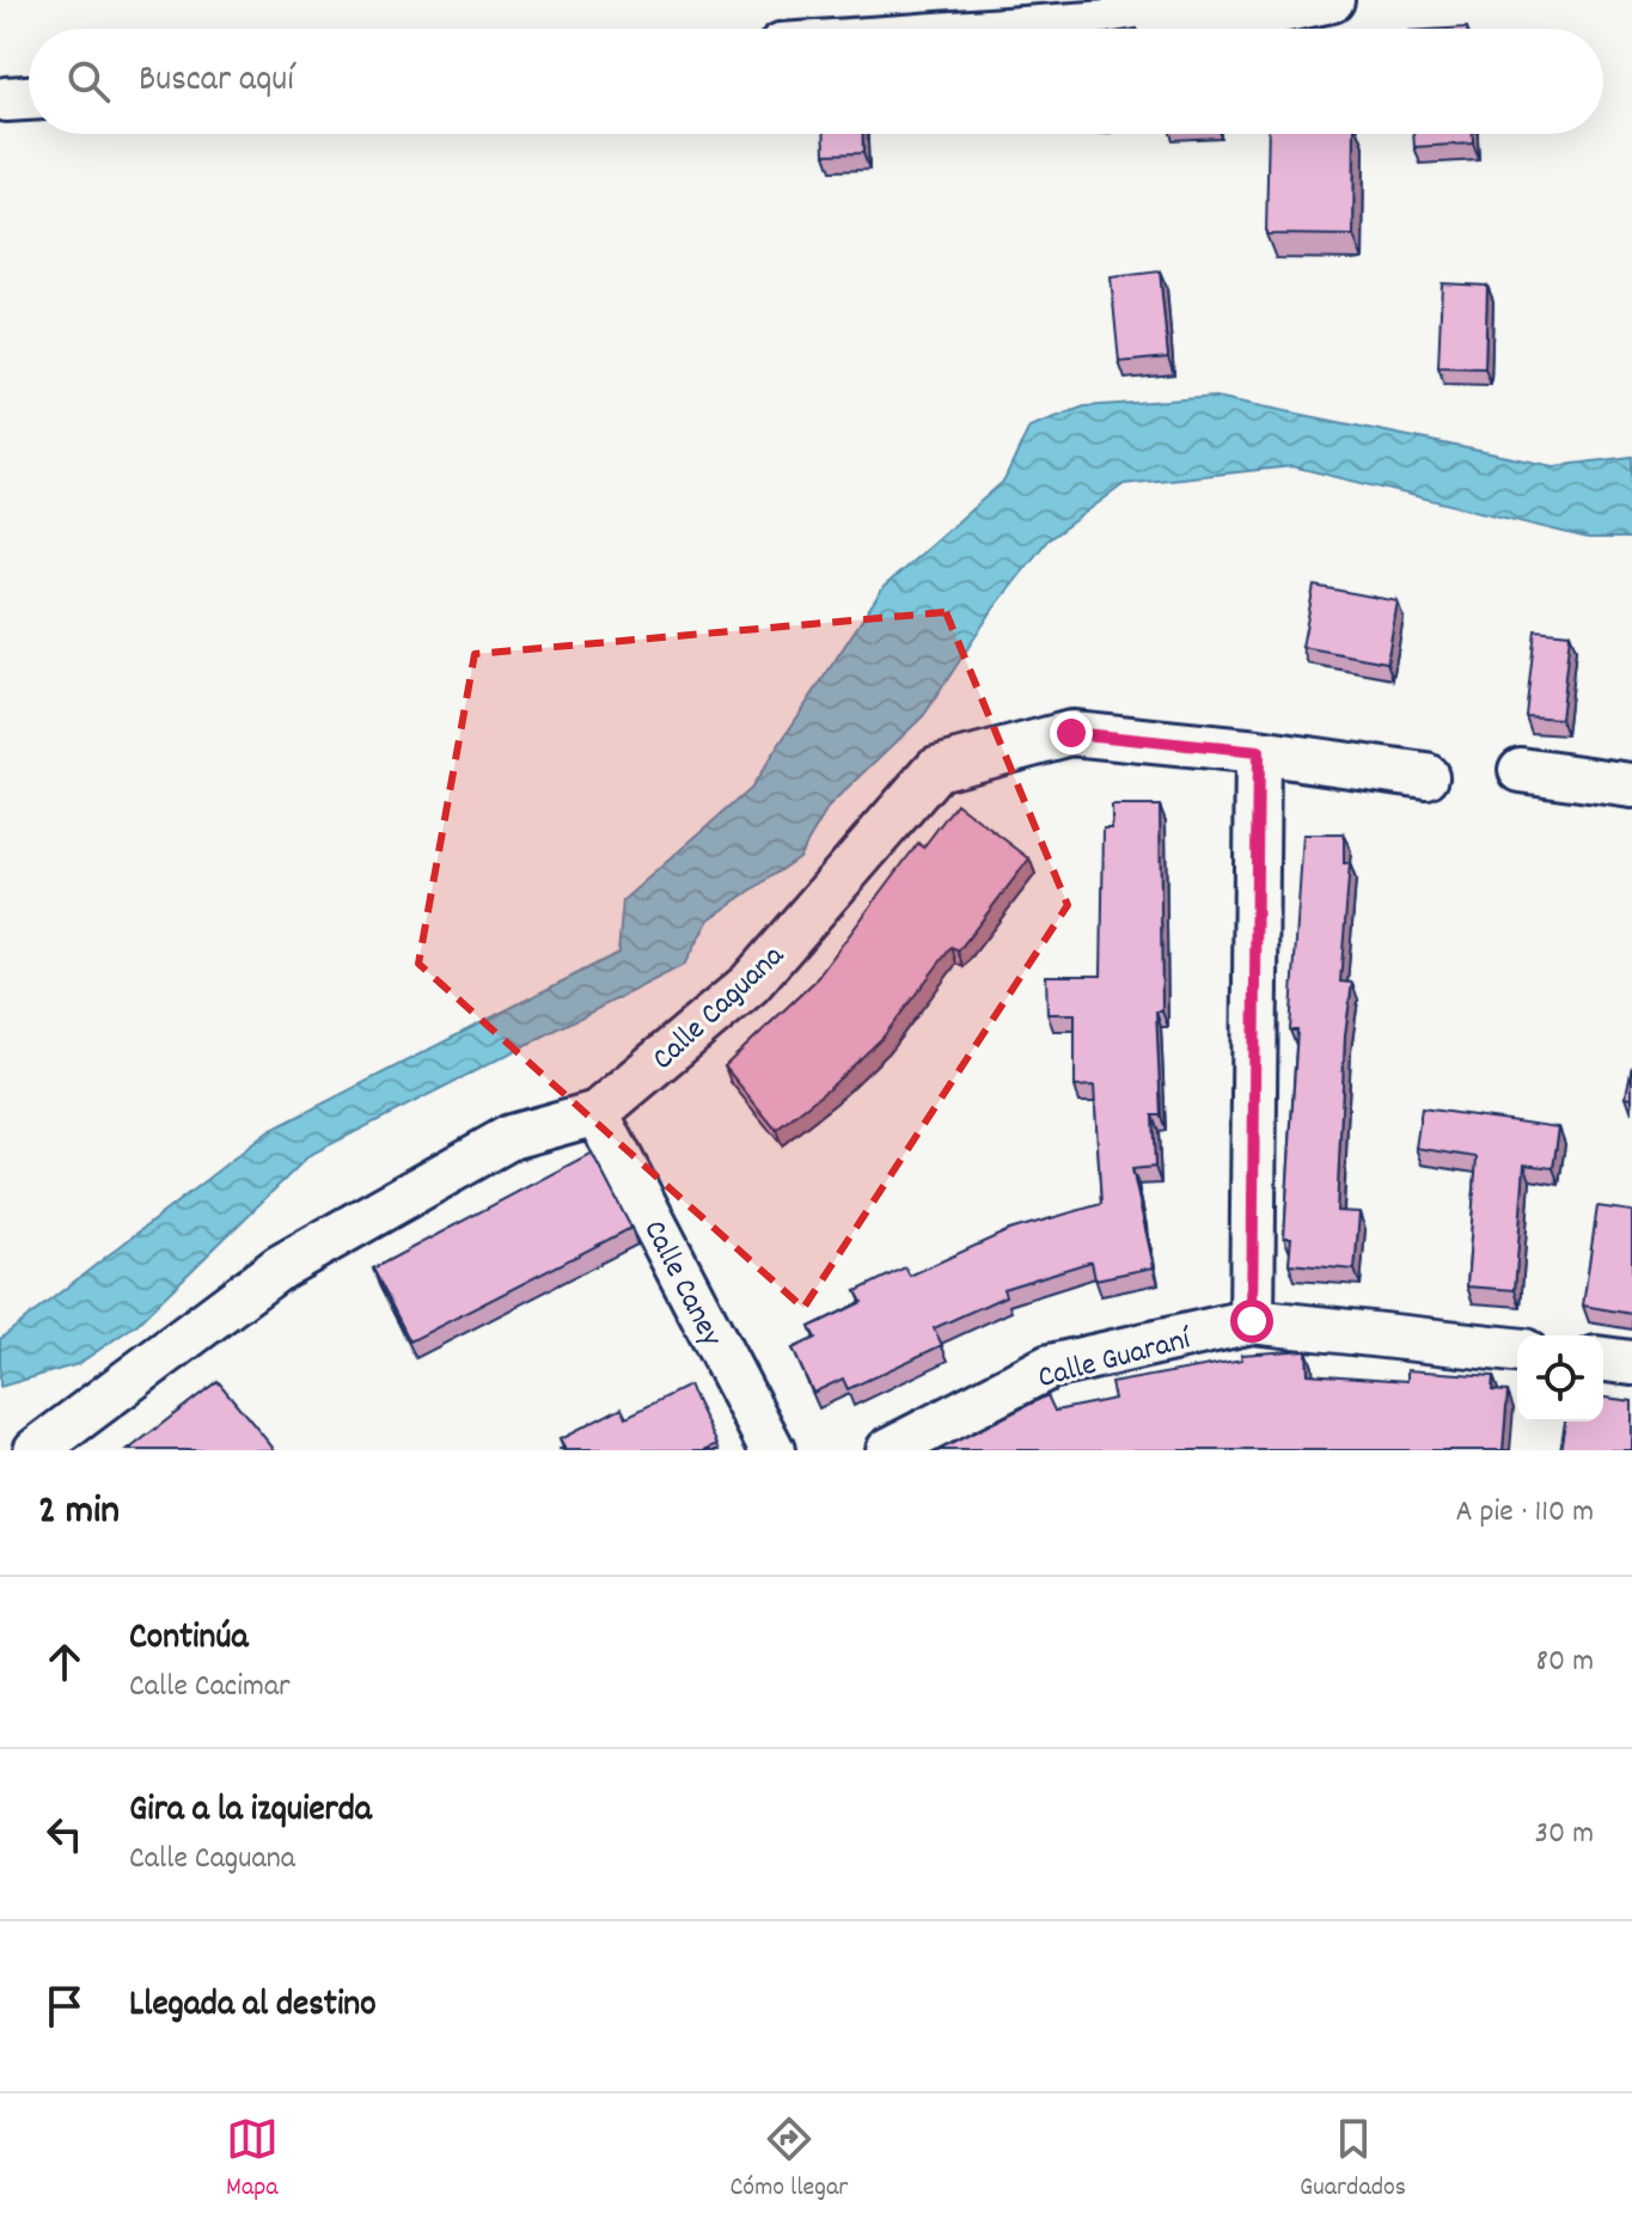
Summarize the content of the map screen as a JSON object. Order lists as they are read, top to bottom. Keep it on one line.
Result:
{"streets":{"street":["Calle Caguana","Calle Caney","Calle Guaraní"]},"crossings":[["Calle Caguana","Calle Caney"]],"page":{"search":"Buscar aquí","heading":["2 min","A pie · 110 m"],"list":[["Continúa","Calle Cacimar","80 m"],["Gira a la izquierda","Calle Caguana","30 m"],"Llegada al destino"],"nav":["Mapa","Cómo llegar","Guardados"]}}
